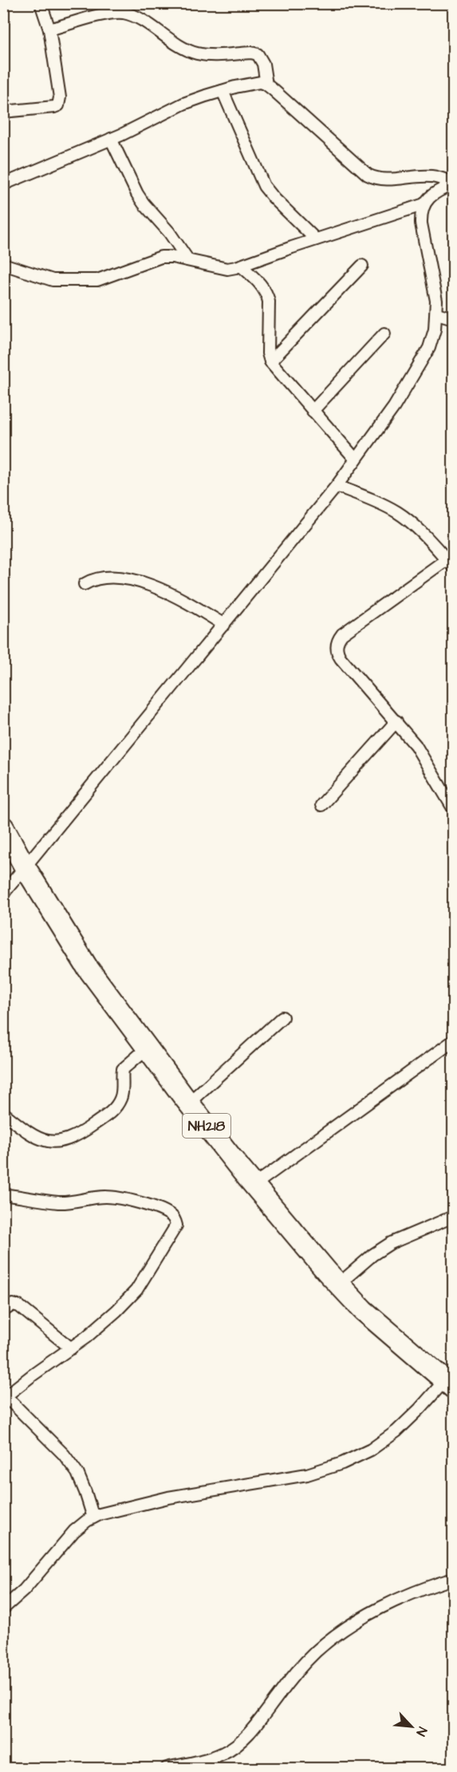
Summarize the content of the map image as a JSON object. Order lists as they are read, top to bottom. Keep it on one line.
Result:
{"streets":{"highway":["NH218"]},"north":"bottom right"}
